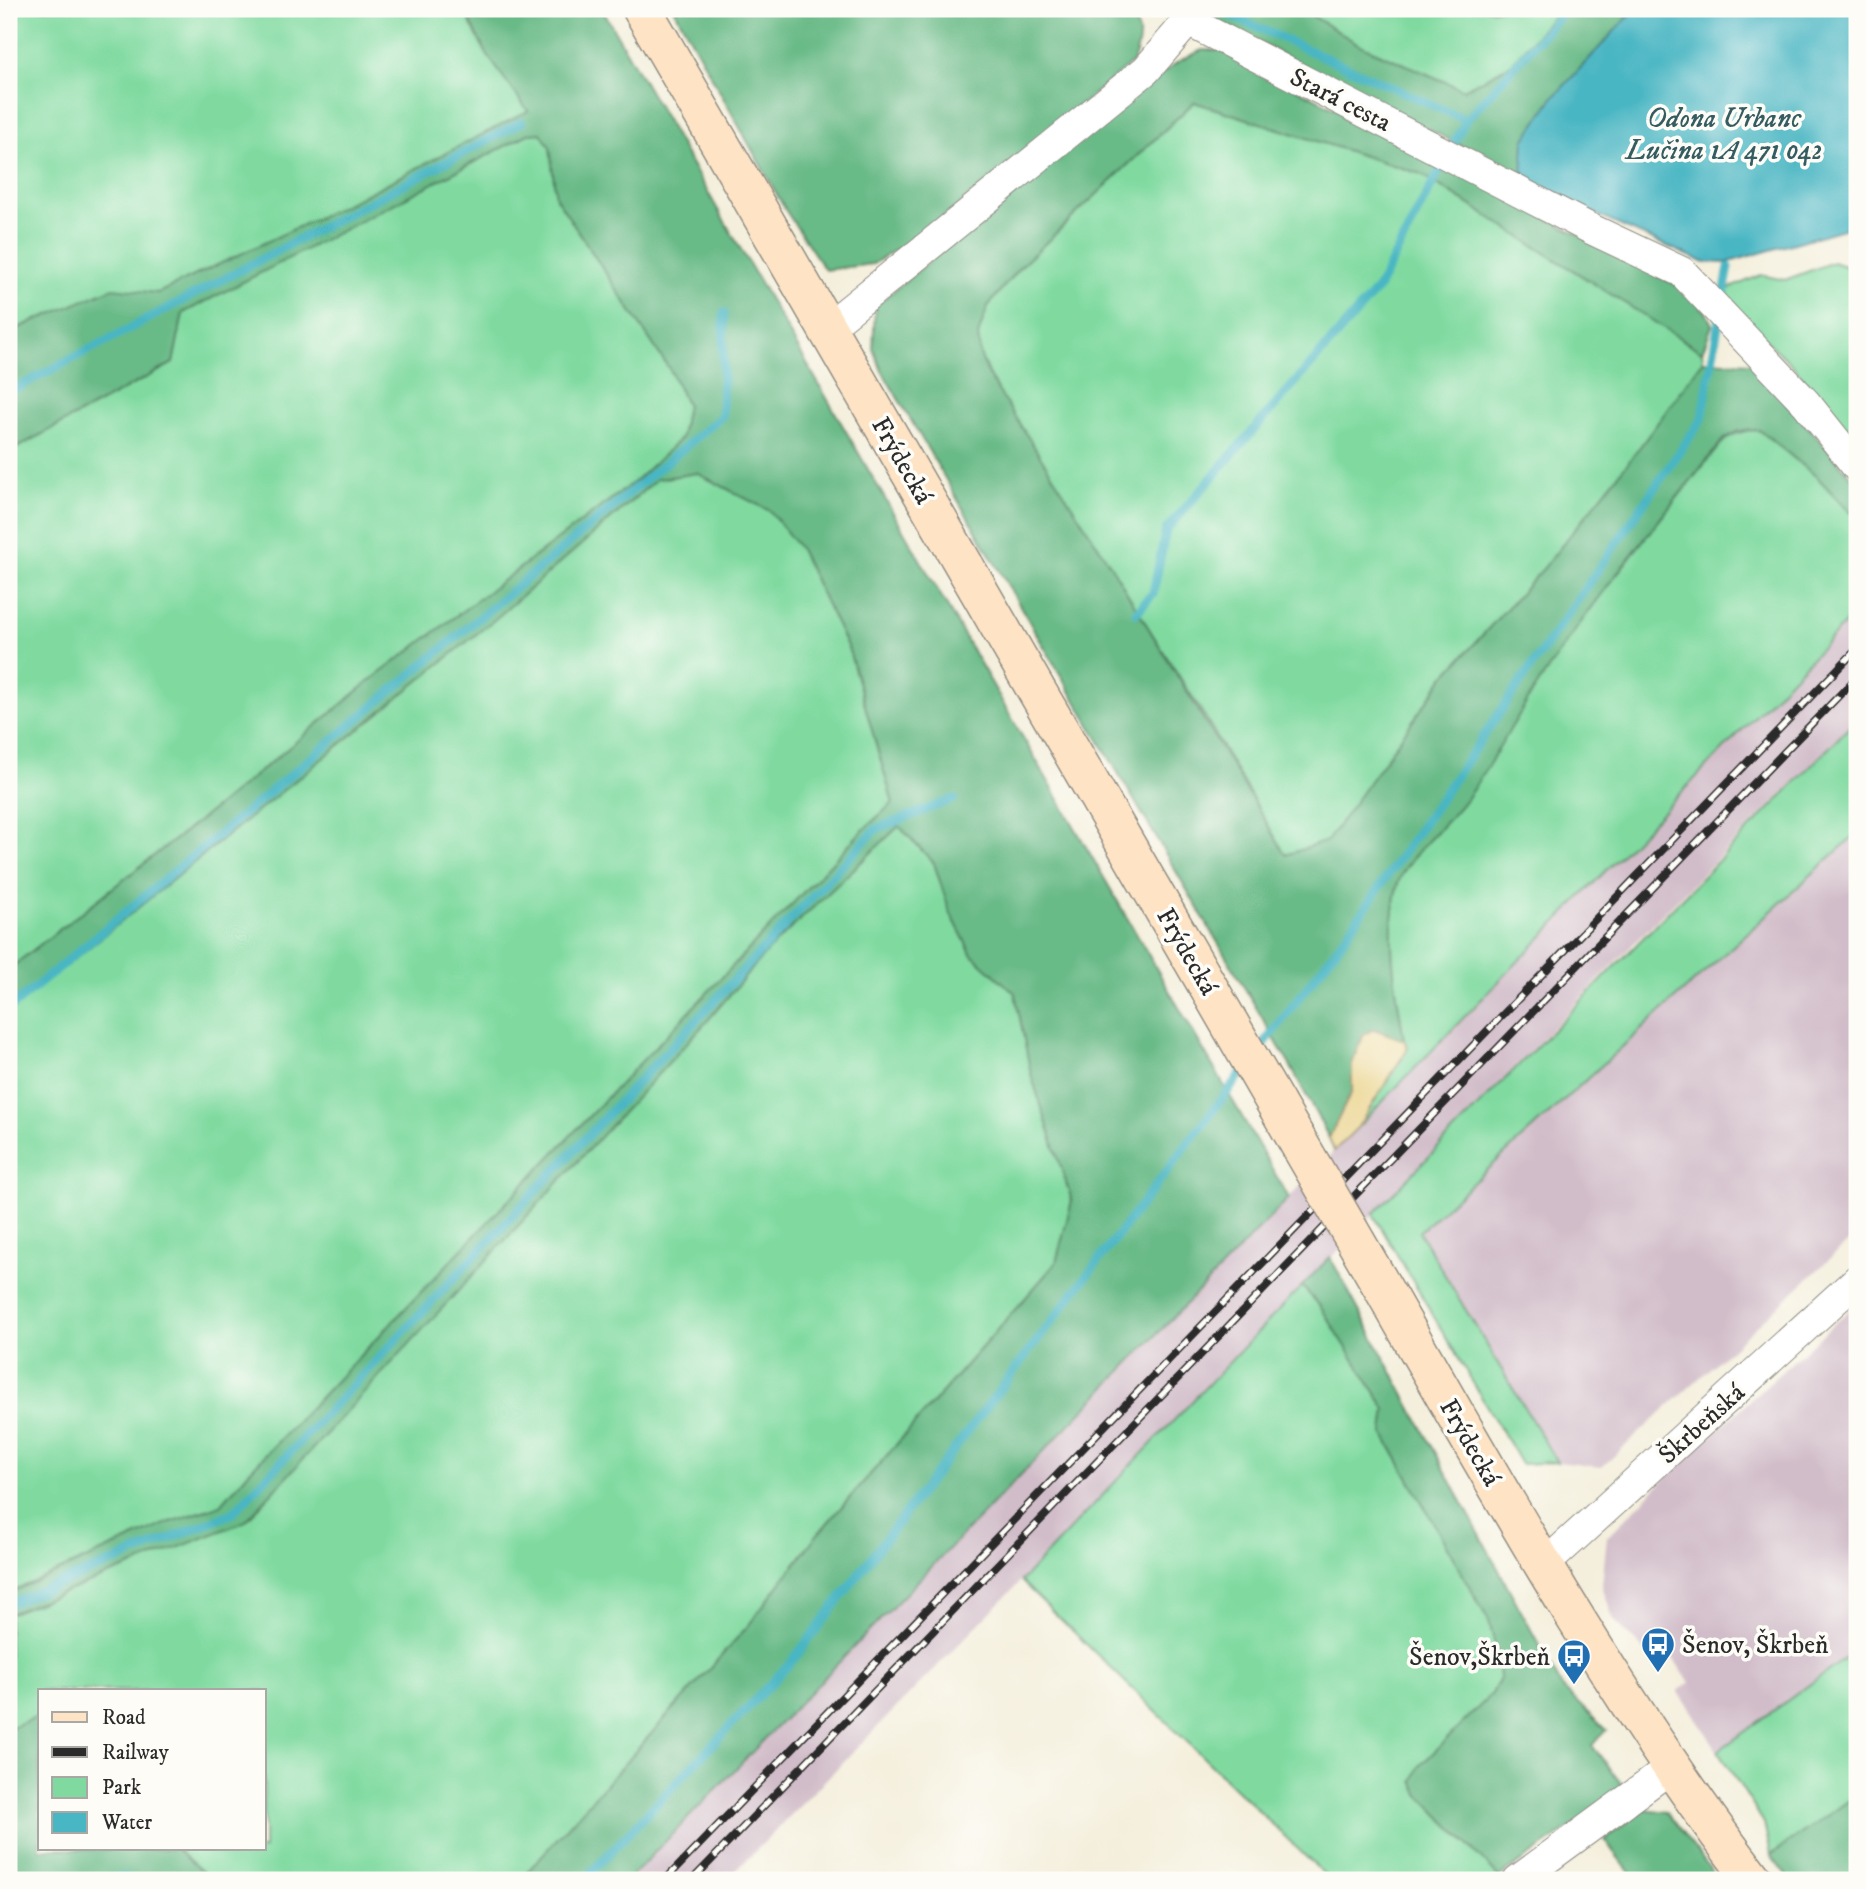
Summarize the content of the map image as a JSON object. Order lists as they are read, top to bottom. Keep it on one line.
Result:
{"streets":{"main road":["Frýdecká"],"street":["Stará cesta","Škrbeňská"]},"crossings":[["Stará cesta","Frýdecká"],["Frýdecká","Škrbeňská"]],"water":["Odona Urbanc Lučina 1A 471 042"],"places":{"bus stop":["Šenov, Škrbeň","Šenov,Škrbeň"]},"legend":["Road","Railway","Park","Water"]}
